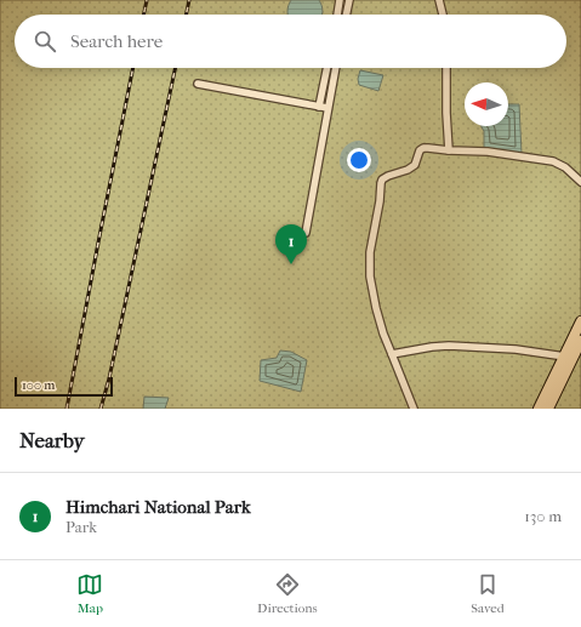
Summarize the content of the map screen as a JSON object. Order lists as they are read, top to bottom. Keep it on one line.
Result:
{"scale_bar":"100 m","north":"left","page":{"search":"Search here","pins":"1","scale":"100 m","heading":"Nearby","list":[{"mark":"1","name":"Himchari National Park","note":"Park","value":"130 m"}],"nav":["Map","Directions","Saved"]}}
